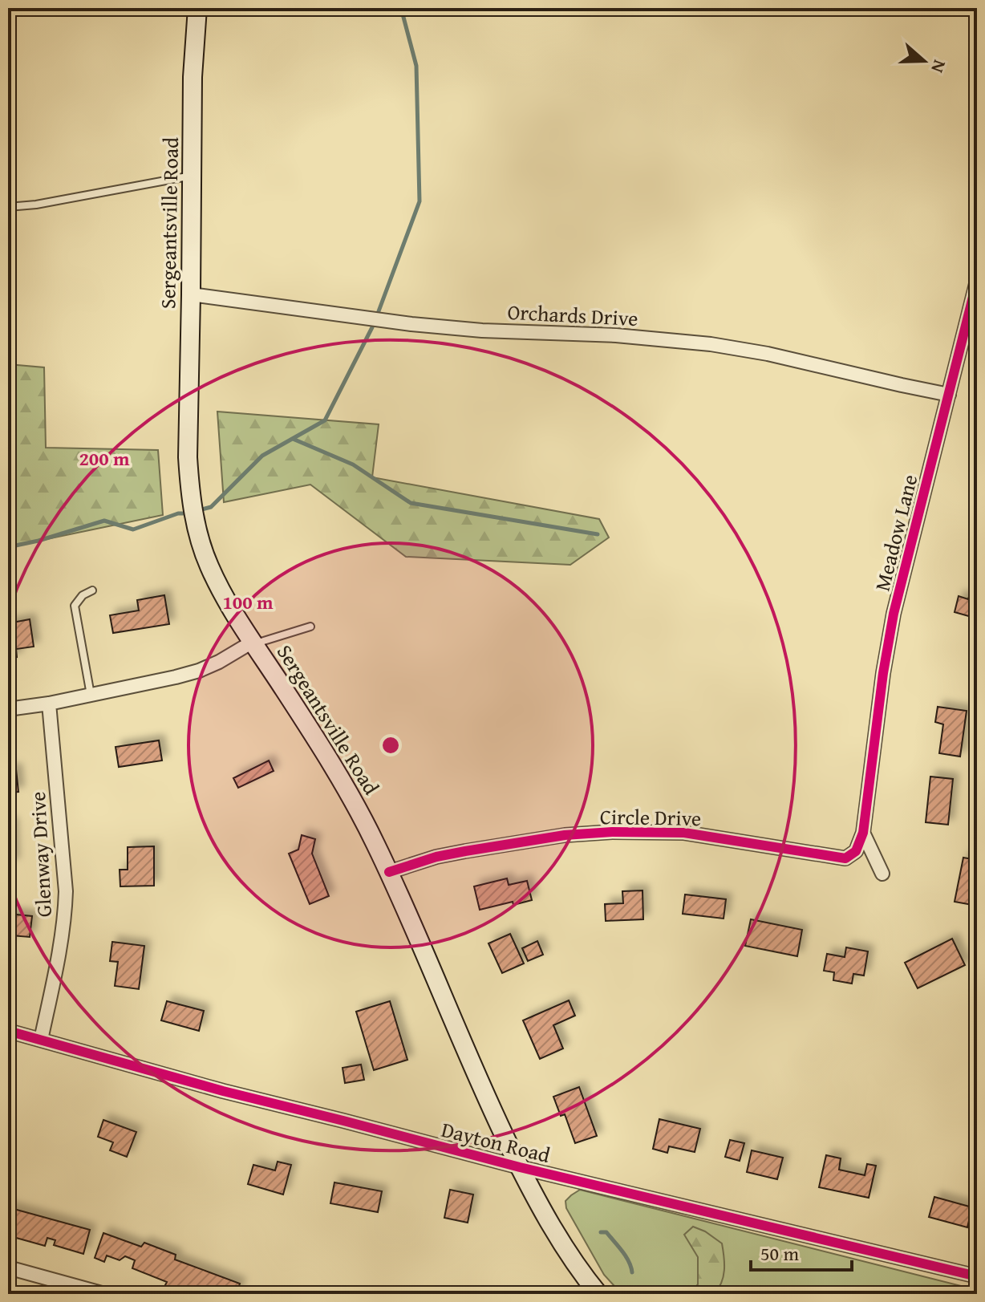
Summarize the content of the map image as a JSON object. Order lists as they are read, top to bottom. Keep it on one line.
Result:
{"streets":{"main road":["Sergeantsville Road"],"street":["Orchards Drive","Meadow Lane","Circle Drive","Glenway Drive","Dayton Road"]},"crossings":[["Sergeantsville Road","Orchards Drive"],["Sergeantsville Road","Circle Drive"],["Sergeantsville Road","Dayton Road"],["Orchards Drive","Meadow Lane"],["Meadow Lane","Circle Drive"],["Glenway Drive","Dayton Road"]],"scale_bar":"50 m","north":"right","rings":["200 m","100 m"]}
